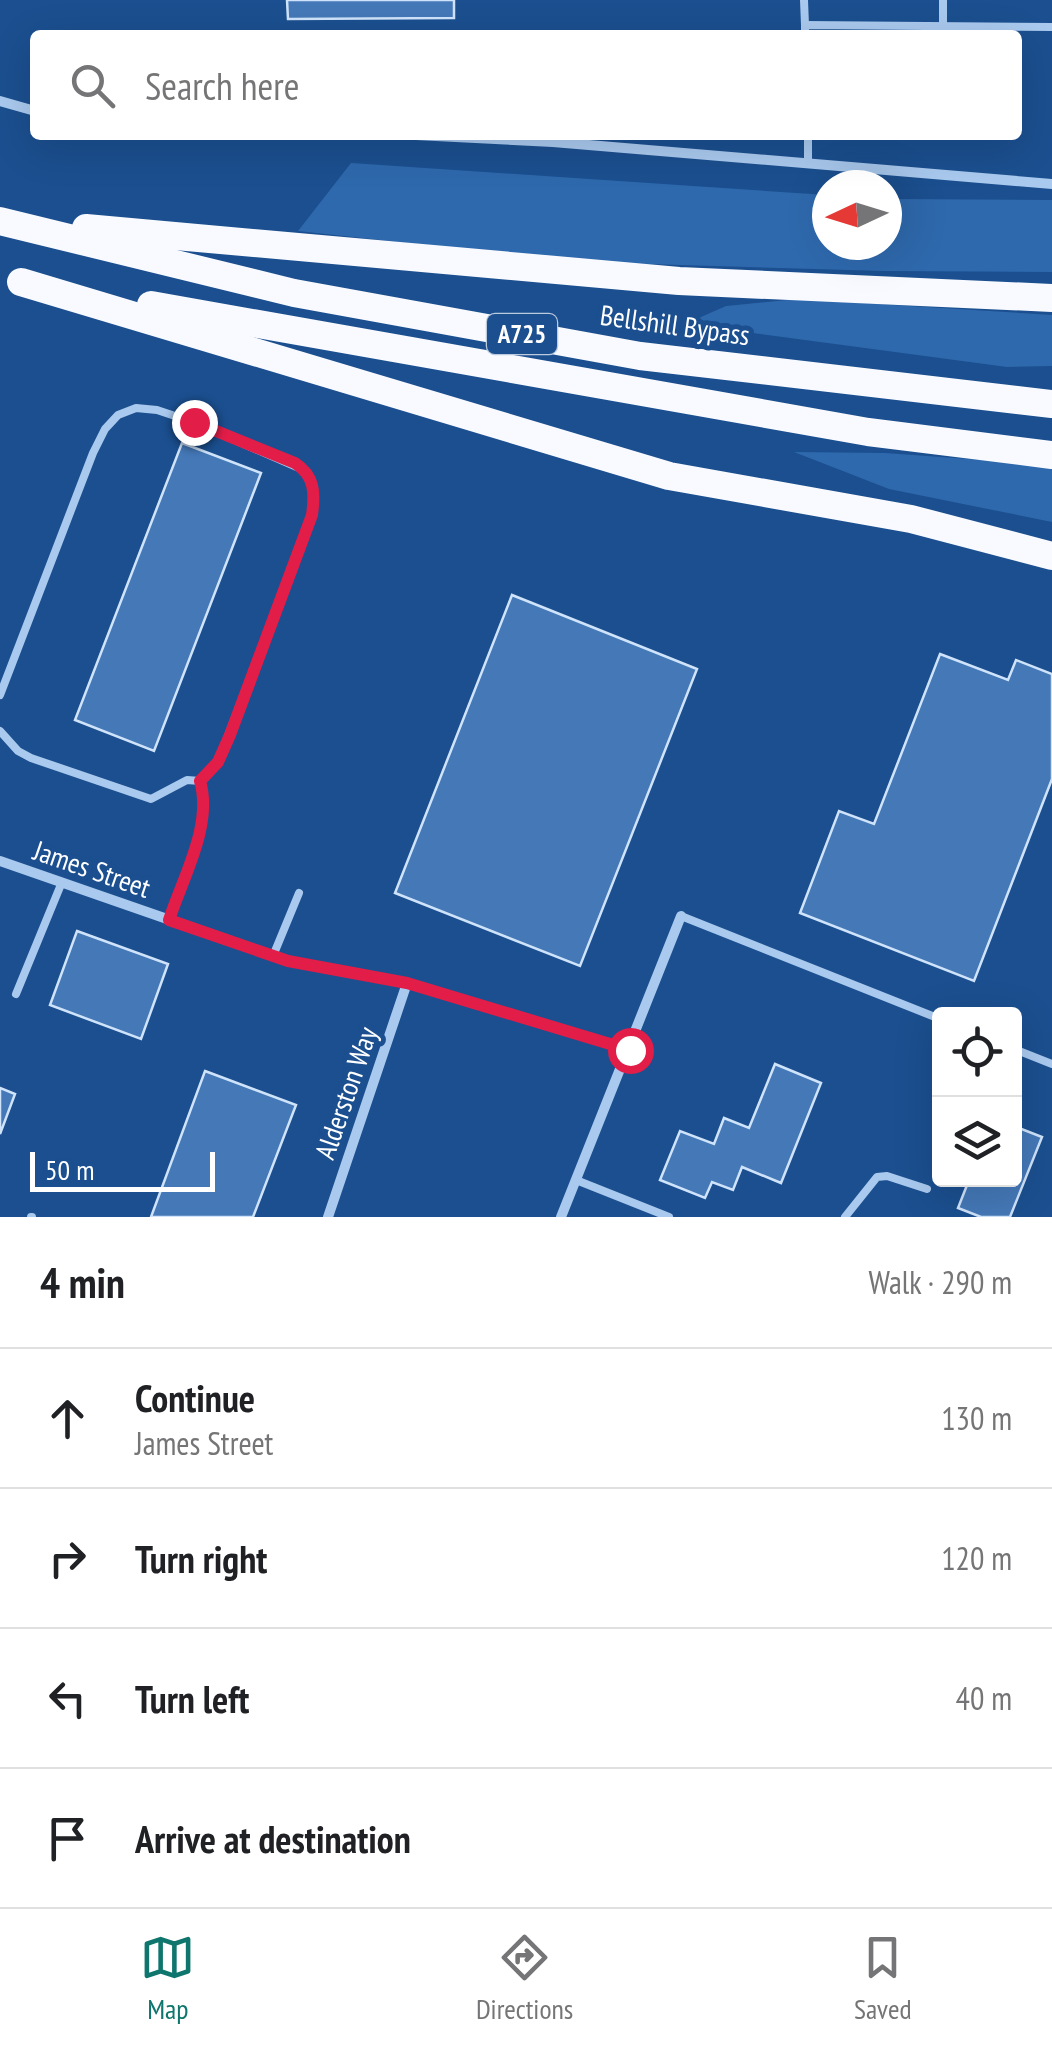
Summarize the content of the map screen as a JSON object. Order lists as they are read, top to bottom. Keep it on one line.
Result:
{"streets":{"highway":["Bellshill Bypass","A725"],"street":["James Street","Alderston Way"]},"crossings":[["James Street","Alderston Way"]],"scale_bar":"50 m","north":"left","page":{"search":"Search here","scale":"50 m","heading":["4 min","Walk · 290 m"],"list":[["Continue","James Street","130 m"],["Turn right","120 m"],["Turn left","40 m"],"Arrive at destination"],"nav":["Map","Directions","Saved"]}}
